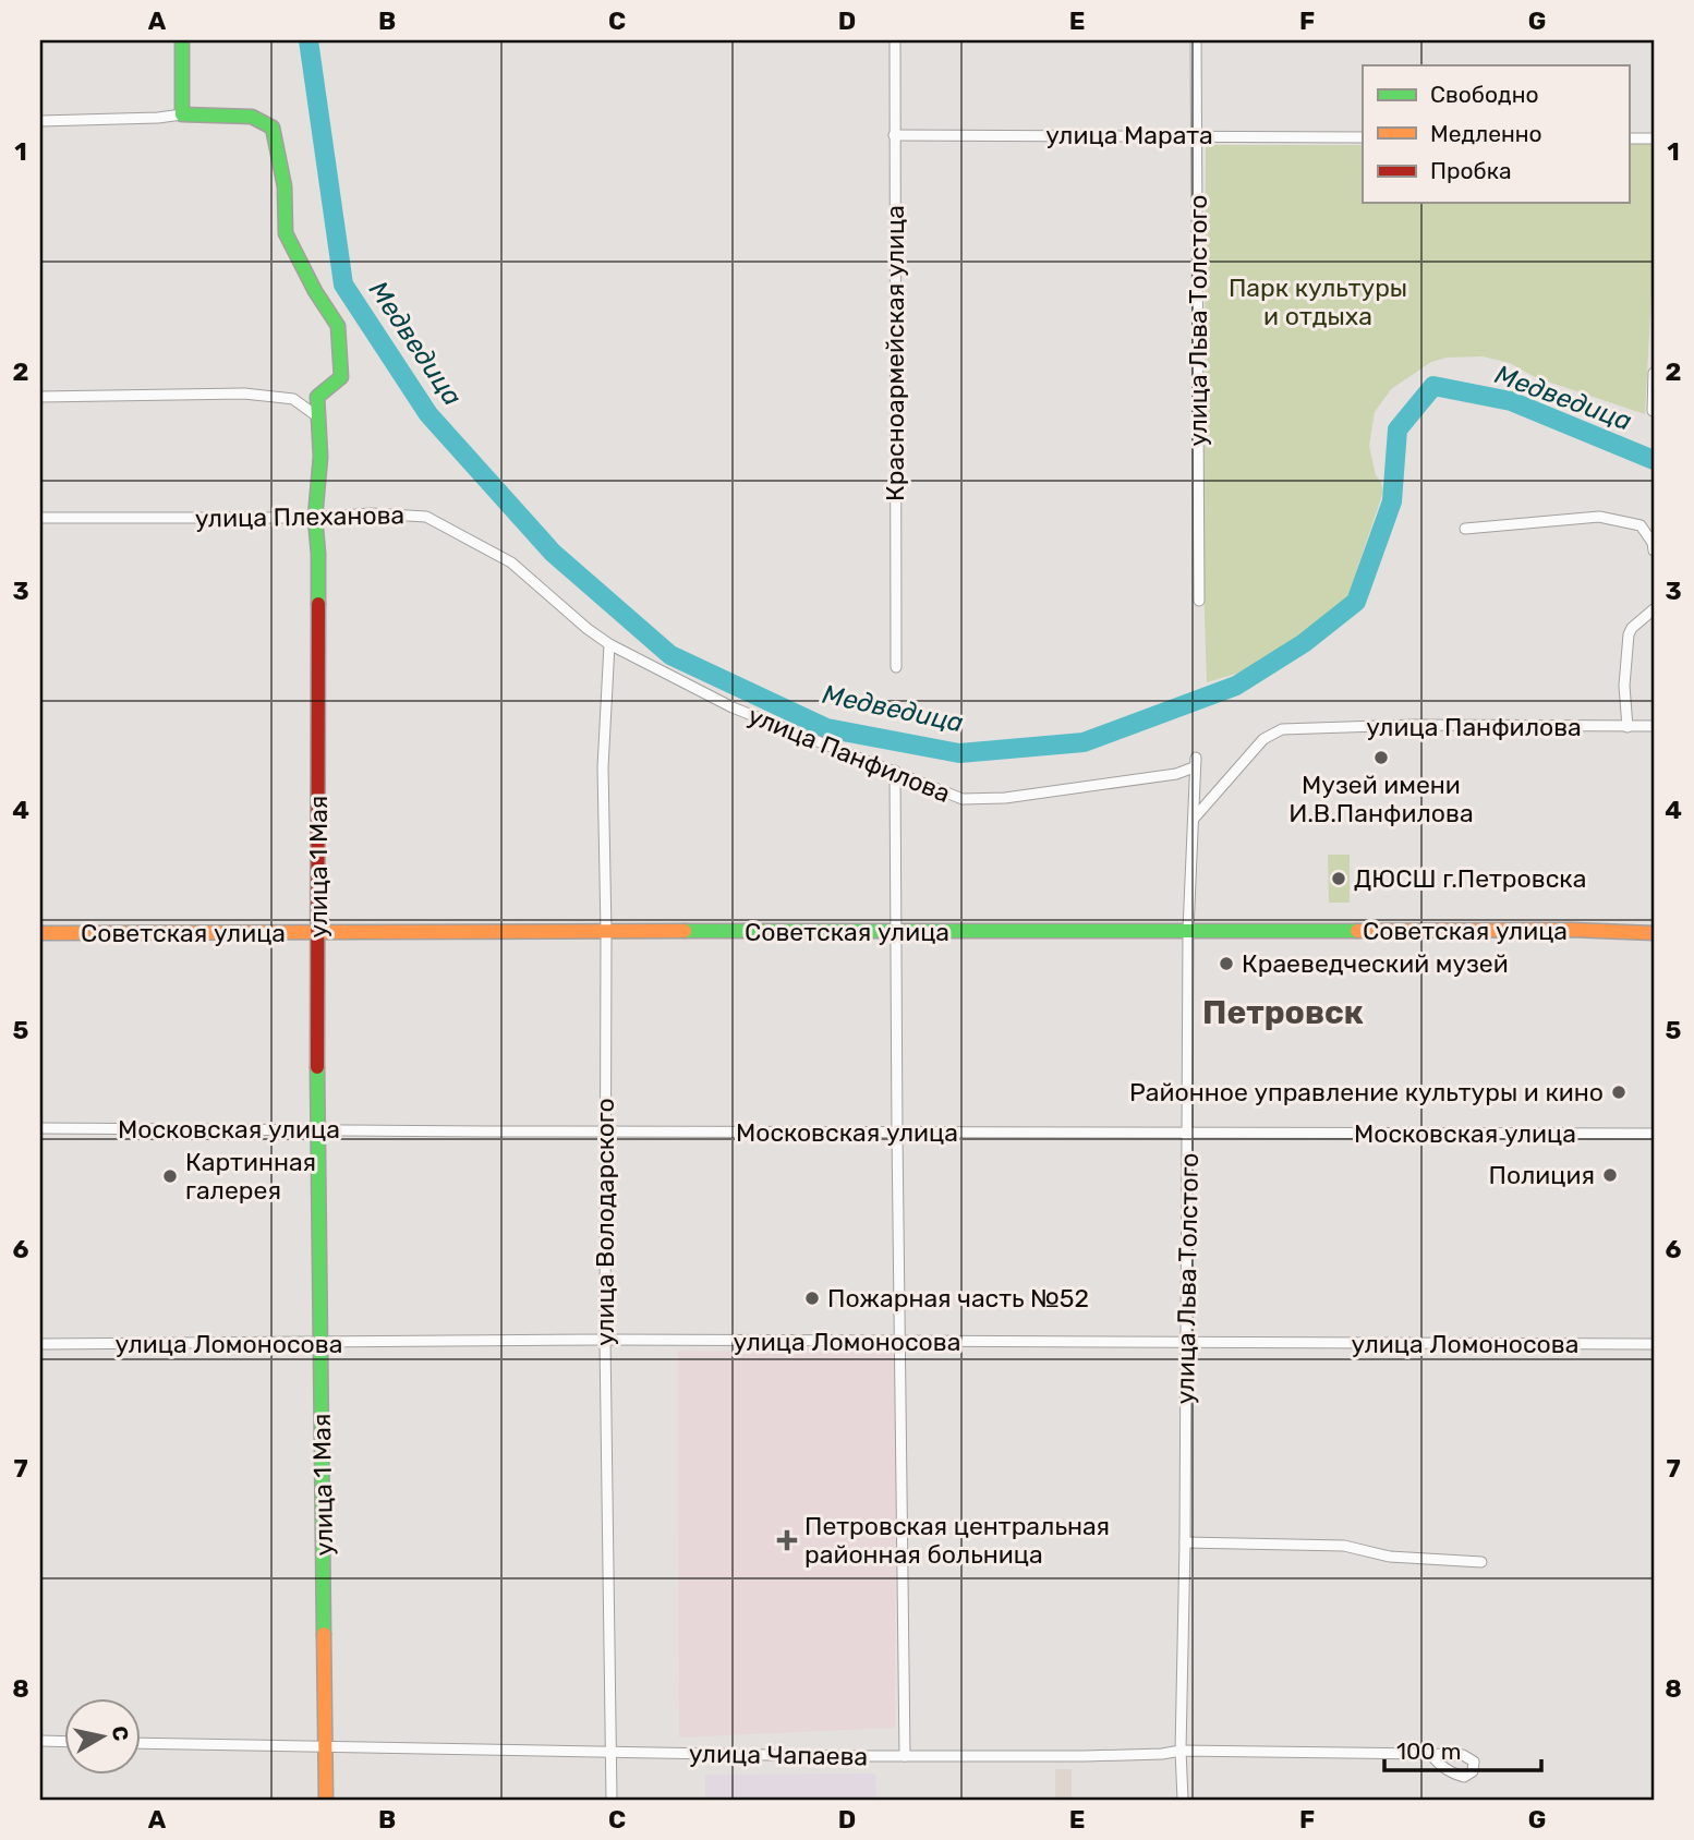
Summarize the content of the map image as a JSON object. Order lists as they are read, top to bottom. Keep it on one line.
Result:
{"streets":{"street":["улица Марата","улица Льва Толстого","Красноармейская улица","улица Плеханова","улица Панфилова","улица 1 Мая","Советская улица","Московская улица","улица Володарского","улица Ломоносова","улица Чапаева"]},"crossings":[["улица Марата","улица Льва Толстого"],["улица Марата","Красноармейская улица"],["улица Льва Толстого","улица Панфилова"],["улица Льва Толстого","Советская улица"],["улица Льва Толстого","Московская улица"],["улица Льва Толстого","улица Ломоносова"],["улица Льва Толстого","улица Чапаева"],["улица Плеханова","улица Панфилова"],["улица Плеханова","улица 1 Мая"],["улица Плеханова","улица Володарского"],["улица Панфилова","улица Володарского"],["улица 1 Мая","Советская улица"],["улица 1 Мая","Московская улица"],["улица 1 Мая","улица Ломоносова"],["улица 1 Мая","улица Чапаева"],["Советская улица","улица Володарского"],["Московская улица","улица Володарского"],["улица Володарского","улица Ломоносова"],["улица Володарского","улица Чапаева"]],"districts":["Петровск"],"water":["Медведица"],"parks":["Парк культуры и отдыха"],"places":{"other":["Музей имени И.В.Панфилова","ДЮСШ г.Петровска","Краеведческий музей","Районное управление культуры и кино","Полиция","Картинная галерея","Пожарная часть №52"],"health":["Петровская центральная районная больница"]},"legend":["Свободно","Медленно","Пробка"],"scale_bar":"100 m","north":"right","grid":{"columns":["A","B","C","D","E","F","G"],"rows":["1","2","3","4","5","6","7","8"]}}
